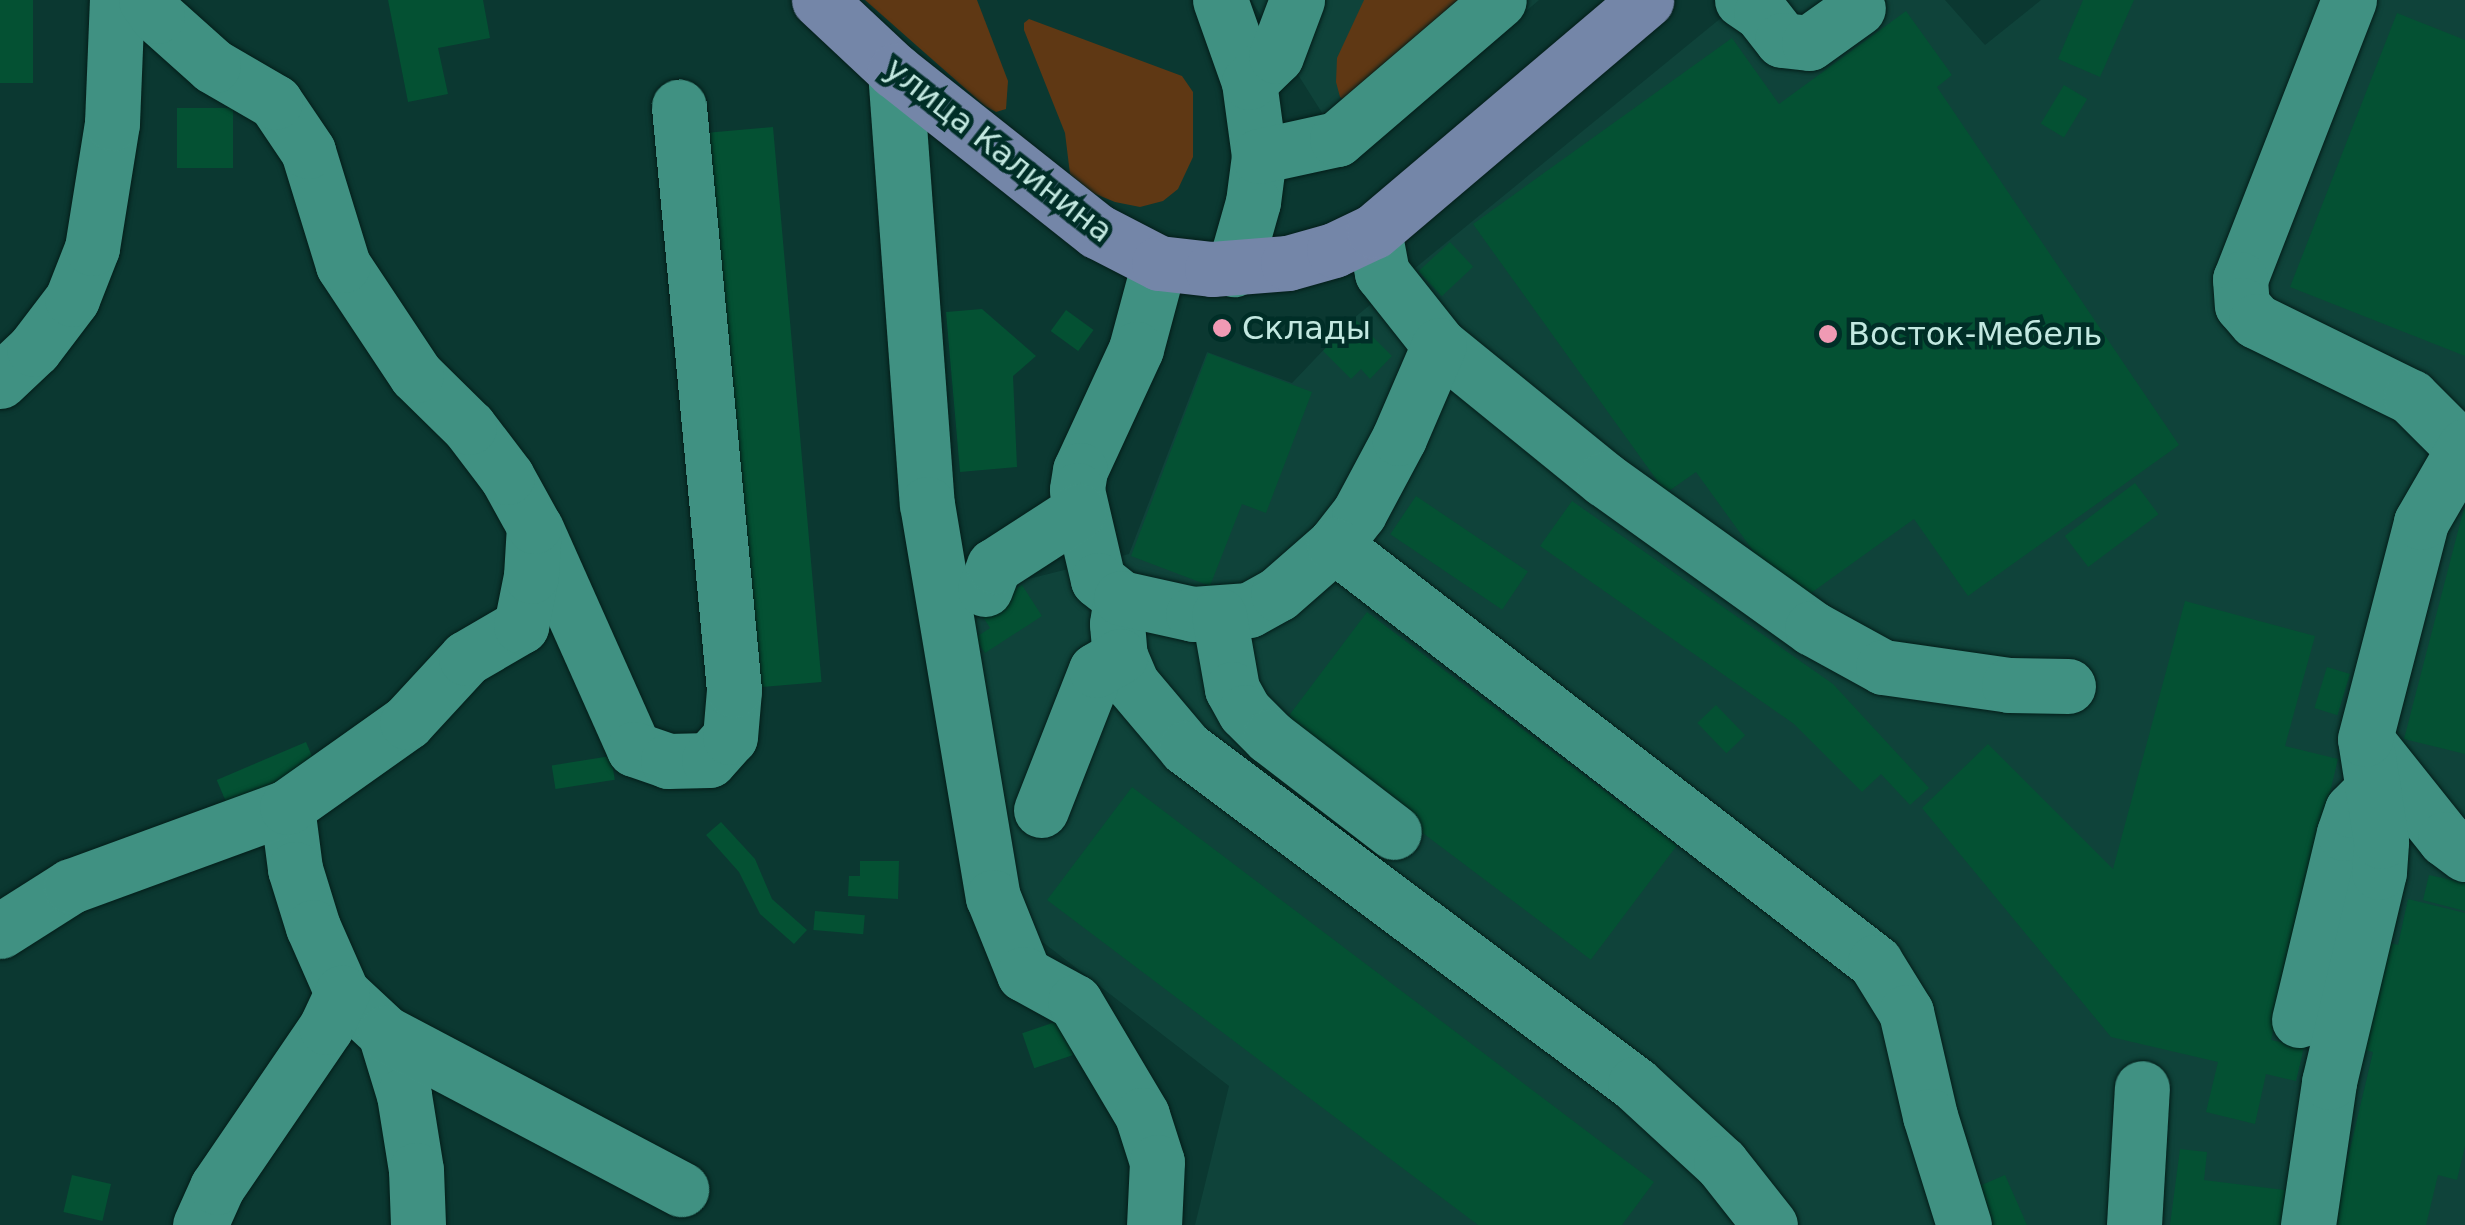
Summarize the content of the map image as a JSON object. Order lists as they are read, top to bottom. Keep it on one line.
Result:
{"streets":{"main road":["улица Калинина"]},"places":["Склады","Восток-Мебель"]}
